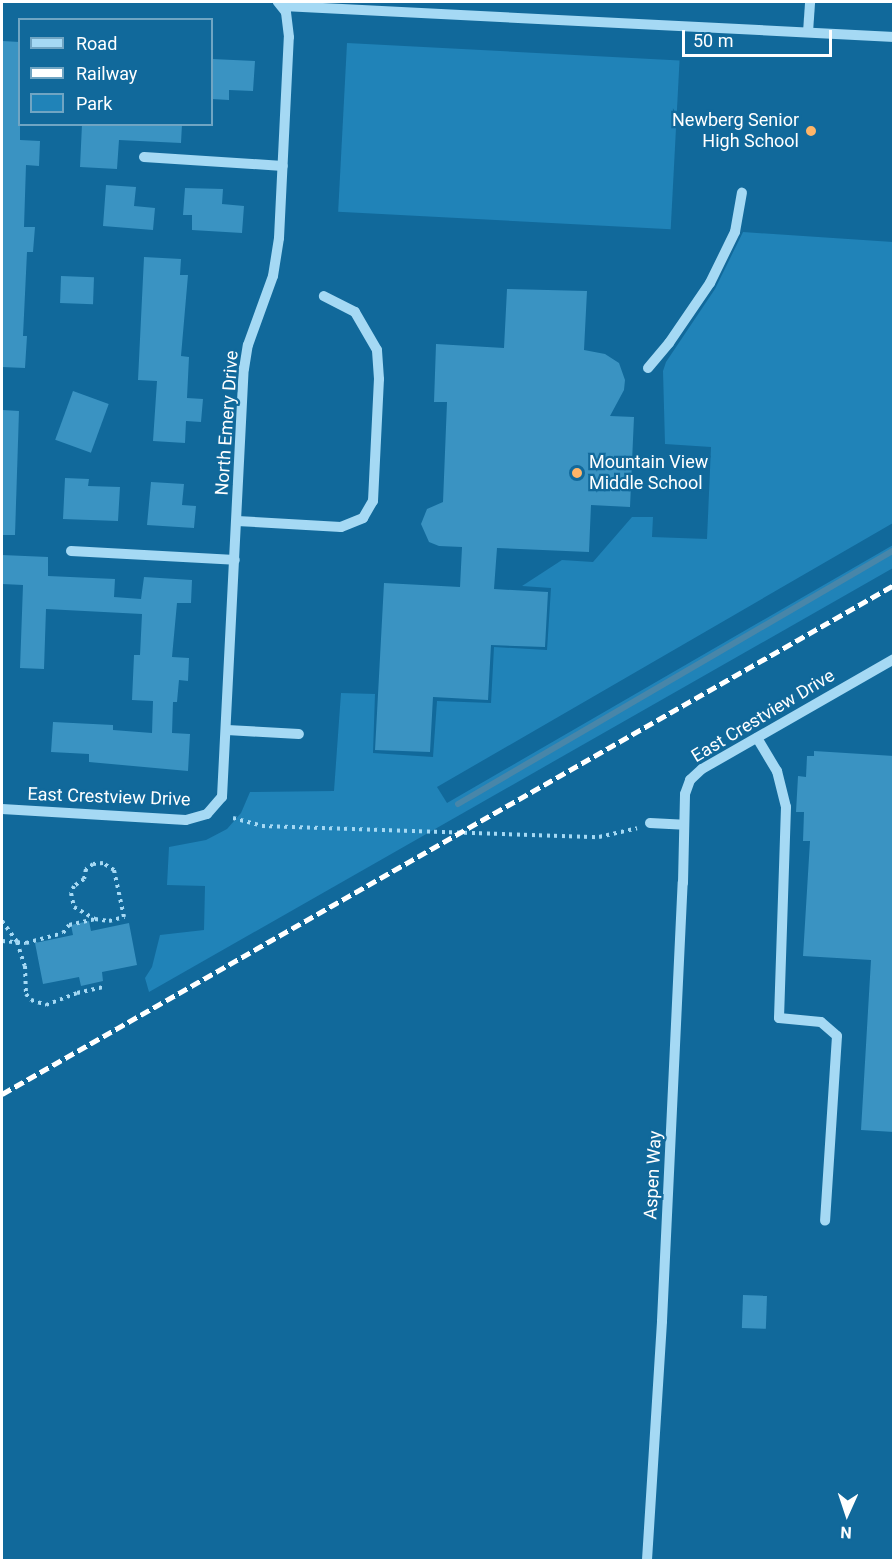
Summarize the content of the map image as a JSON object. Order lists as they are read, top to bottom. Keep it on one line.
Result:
{"streets":{"street":["North Emery Drive","East Crestview Drive","Aspen Way"]},"crossings":[["North Emery Drive","East Crestview Drive"],["East Crestview Drive","Aspen Way"]],"places":["Newberg Senior High School","Mountain View Middle School"],"legend":["Road","Railway","Park"],"scale_bar":"50 m","north":"bottom"}
